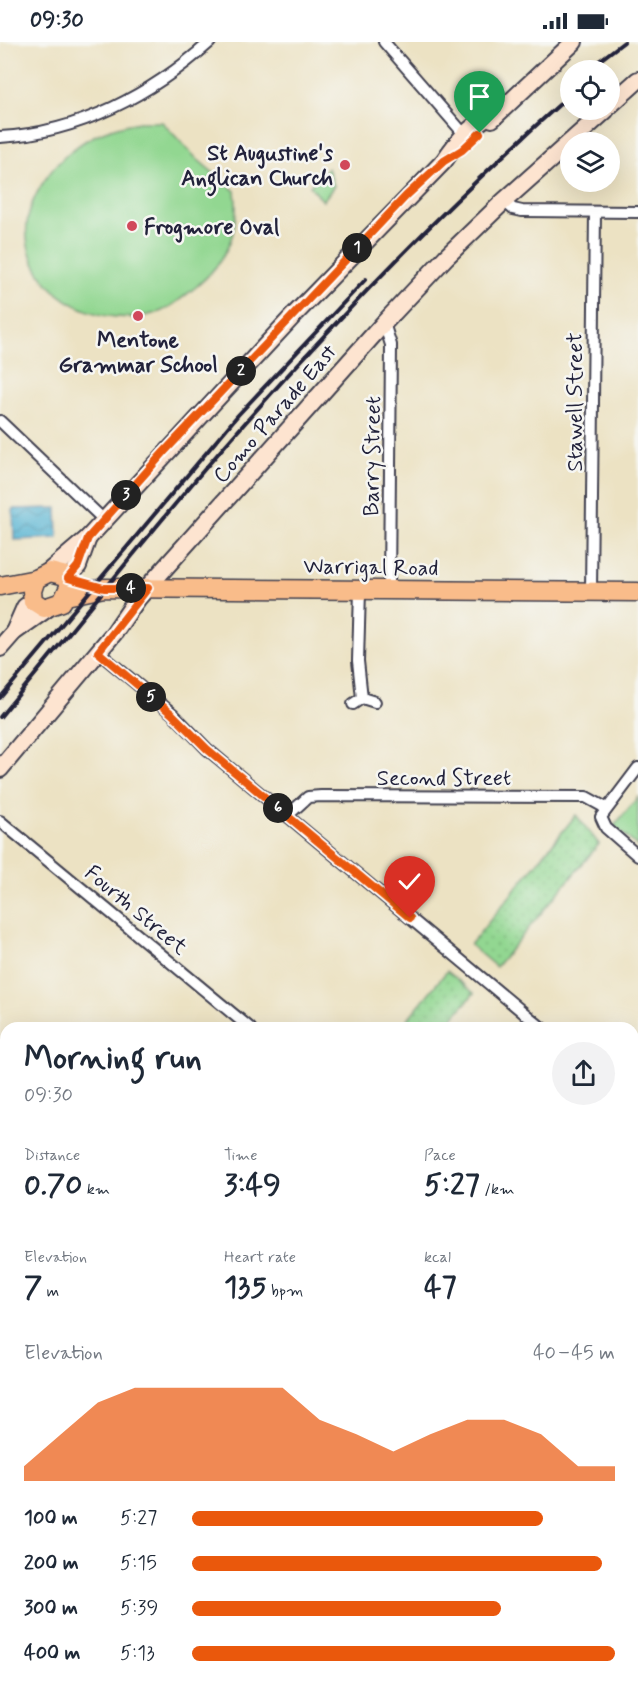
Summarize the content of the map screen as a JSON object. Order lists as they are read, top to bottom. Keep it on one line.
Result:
{"streets":{"main road":["Warrigal Road"],"street":["Stawell Street","Como Parade East","Barry Street","Second Street","Fourth Street"]},"crossings":[["Stawell Street","Warrigal Road"],["Como Parade East","Barry Street"],["Como Parade East","Warrigal Road"],["Barry Street","Warrigal Road"]],"places":["St Augustine's Anglican Church","Frogmore Oval","Mentone Grammar School"],"page":{"status":"09:30","pins":["1","2","3","4","5","6"],"heading":["Morning run","09:30"],"stats":[["Distance","0.70 km"],["Time","3:49"],["Pace","5:27 /km"],["Elevation","7 m"],["Heart rate","135 bpm"],["kcal","47"]],"chart":["Elevation","40–45 m"],"list":[{"name":"100 m","note":"5:27"},{"name":"200 m","note":"5:15"},{"name":"300 m","note":"5:39"},{"name":"400 m","note":"5:13"}]}}
